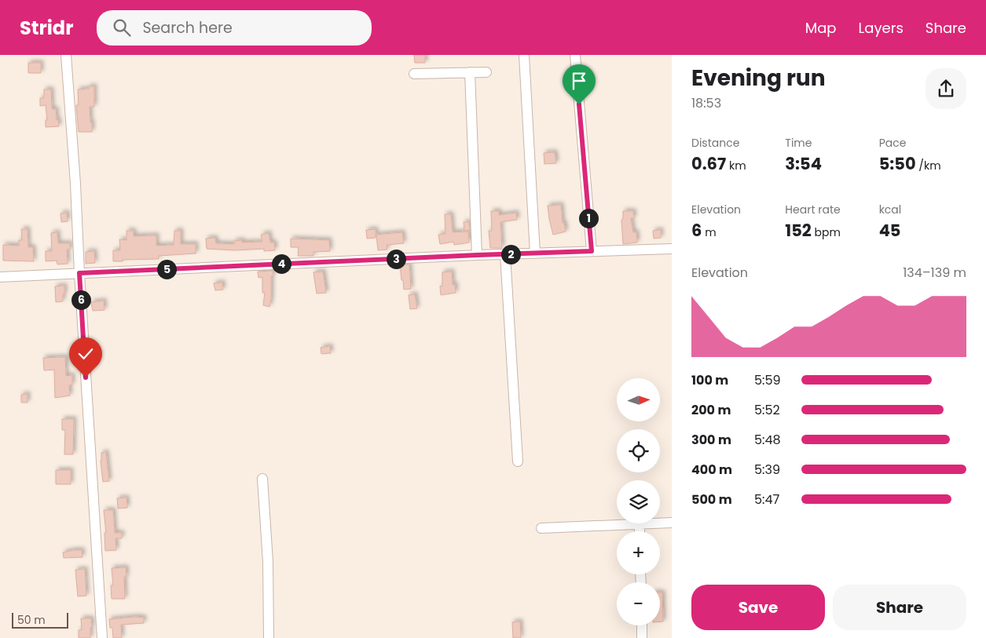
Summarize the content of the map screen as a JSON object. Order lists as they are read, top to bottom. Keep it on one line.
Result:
{"scale_bar":"50 m","north":"right","page":{"header":"Stridr","search":"Search here","nav":["Map","Layers","Share"],"heading":["Evening run","18:53"],"stats":[["Distance","0.67 km"],["Time","3:54"],["Pace","5:50 /km"],["Elevation","6 m"],["Heart rate","152 bpm"],["kcal","45"]],"pins":["1","2","3","4","5","6"],"chart":["Elevation","134–139 m"],"list":[{"name":"100 m","note":"5:59"},{"name":"200 m","note":"5:52"},{"name":"300 m","note":"5:48"},{"name":"400 m","note":"5:39"},{"name":"500 m","note":"5:47"}],"map_buttons":["+","−"],"buttons":["Save","Share"],"scale":"50 m"}}
